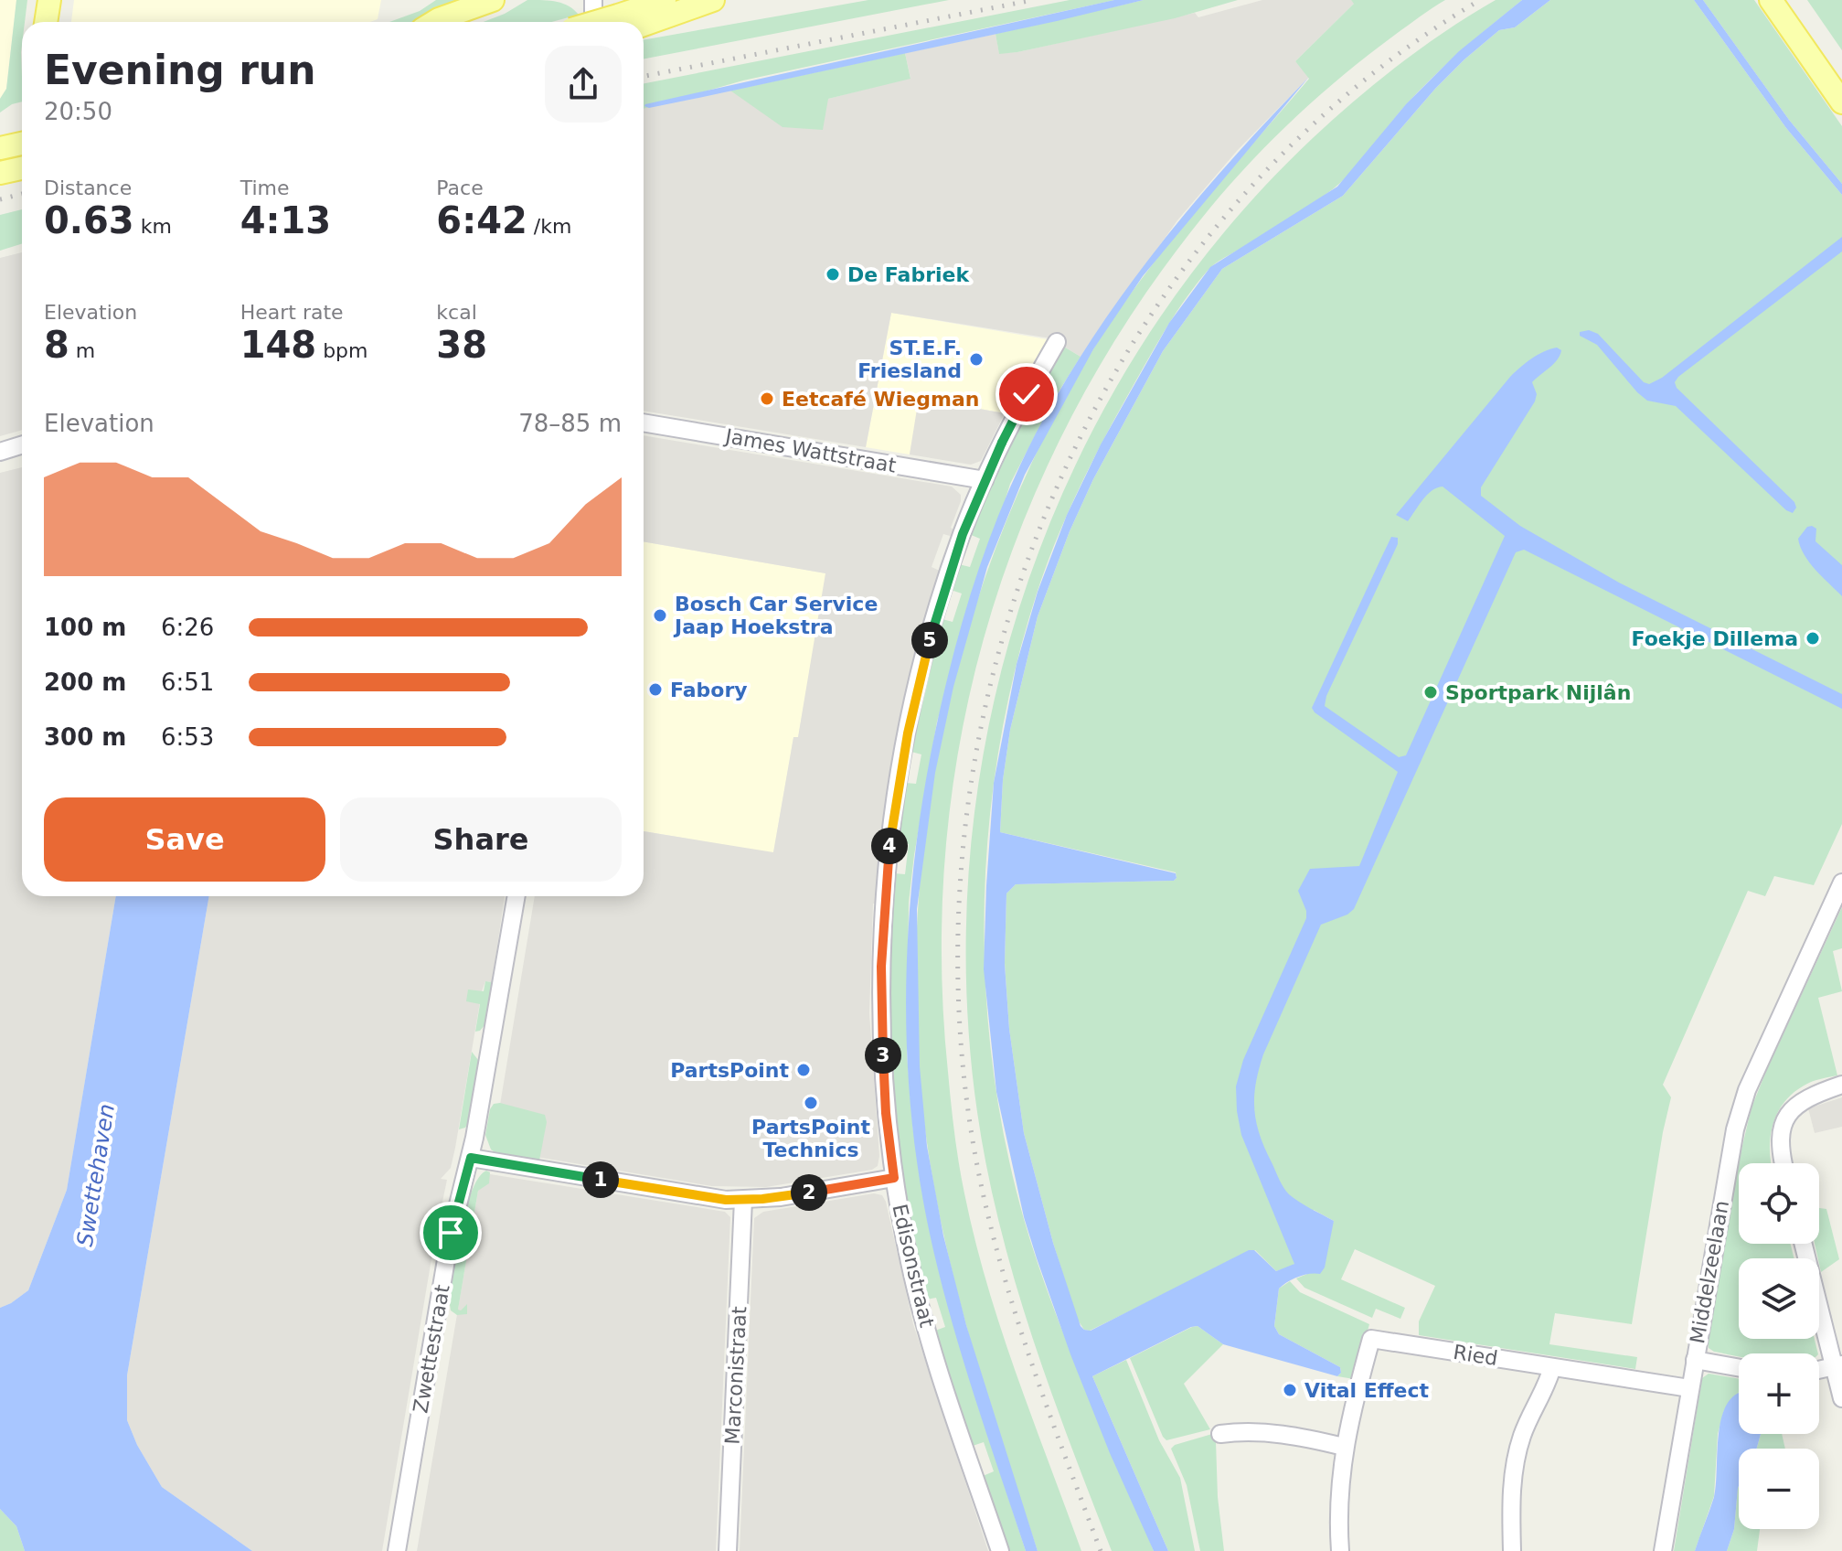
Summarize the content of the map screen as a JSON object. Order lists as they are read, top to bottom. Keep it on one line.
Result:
{"streets":{"street":["James Wattstraat","Edisonstraat","Middelzeelaan","Zwettestraat","Ried","Marconistraat"]},"crossings":[["James Wattstraat","Edisonstraat"],["Middelzeelaan","Ried"]],"water":["Swettehaven"],"places":["De Fabriek","ST.E.F. Friesland","Eetcafé Wiegman","Bosch Car Service Jaap Hoekstra","Foekje Dillema","Fabory","Sportpark Nijlân","PartsPoint","PartsPoint Technics","Vital Effect"],"page":{"heading":["Evening run","20:50"],"stats":[["Distance","0.63 km"],["Time","4:13"],["Pace","6:42 /km"],["Elevation","8 m"],["Heart rate","148 bpm"],["kcal","38"]],"chart":["Elevation","78–85 m"],"list":[{"name":"100 m","note":"6:26"},{"name":"200 m","note":"6:51"},{"name":"300 m","note":"6:53"}],"pins":["5","4","3","1","2"],"buttons":["Save","Share"],"map_buttons":["+","−"]}}
